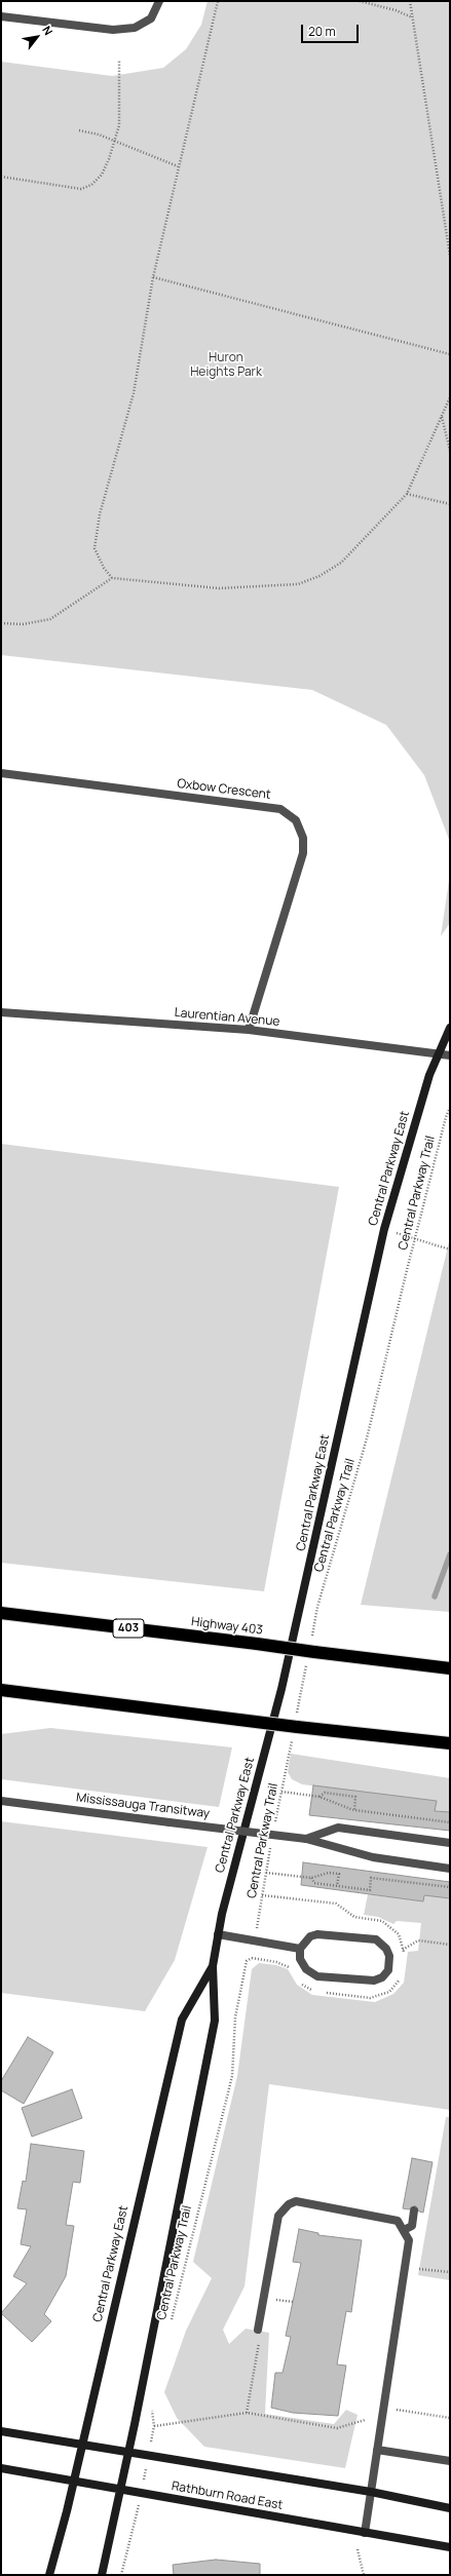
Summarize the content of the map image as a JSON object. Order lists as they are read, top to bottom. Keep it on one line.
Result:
{"streets":{"highway":["Highway 403","403"],"street":["Oxbow Crescent","Laurentian Avenue","Central Parkway East","Mississauga Transitway","Rathburn Road East"],"path":["Central Parkway Trail"]},"crossings":[["Oxbow Crescent","Laurentian Avenue"],["Laurentian Avenue","Central Parkway East"],["Central Parkway East","Rathburn Road East"]],"parks":["Huron Heights Park"],"scale_bar":"20 m","north":"top right"}
